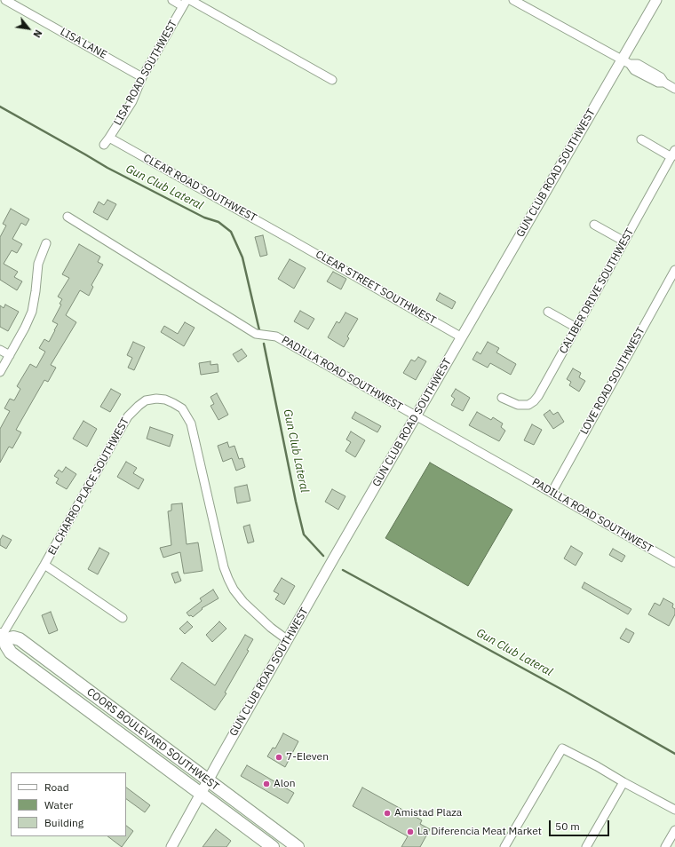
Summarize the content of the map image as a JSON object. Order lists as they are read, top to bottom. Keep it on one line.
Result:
{"streets":{"main road":["COORS BOULEVARD SOUTHWEST"],"street":["LISA LANE","LISA ROAD SOUTHWEST","GUN CLUB ROAD SOUTHWEST","CLEAR ROAD SOUTHWEST","CLEAR STREET SOUTHWEST","CALIBER DRIVE SOUTHWEST","PADILLA ROAD SOUTHWEST","LOVE ROAD SOUTHWEST","EL CHARRO PLACE SOUTHWEST"]},"crossings":[["LISA LANE","LISA ROAD SOUTHWEST"],["LISA ROAD SOUTHWEST","CLEAR ROAD SOUTHWEST"],["GUN CLUB ROAD SOUTHWEST","CLEAR STREET SOUTHWEST"],["GUN CLUB ROAD SOUTHWEST","PADILLA ROAD SOUTHWEST"],["GUN CLUB ROAD SOUTHWEST","EL CHARRO PLACE SOUTHWEST"],["GUN CLUB ROAD SOUTHWEST","COORS BOULEVARD SOUTHWEST"],["CLEAR ROAD SOUTHWEST","CLEAR STREET SOUTHWEST"],["PADILLA ROAD SOUTHWEST","LOVE ROAD SOUTHWEST"],["EL CHARRO PLACE SOUTHWEST","COORS BOULEVARD SOUTHWEST"]],"water":["Gun Club Lateral"],"places":["7-Eleven","Alon","Amistad Plaza","La Diferencia Meat Market"],"legend":["Road","Water","Building"],"scale_bar":"50 m","north":"bottom right"}
